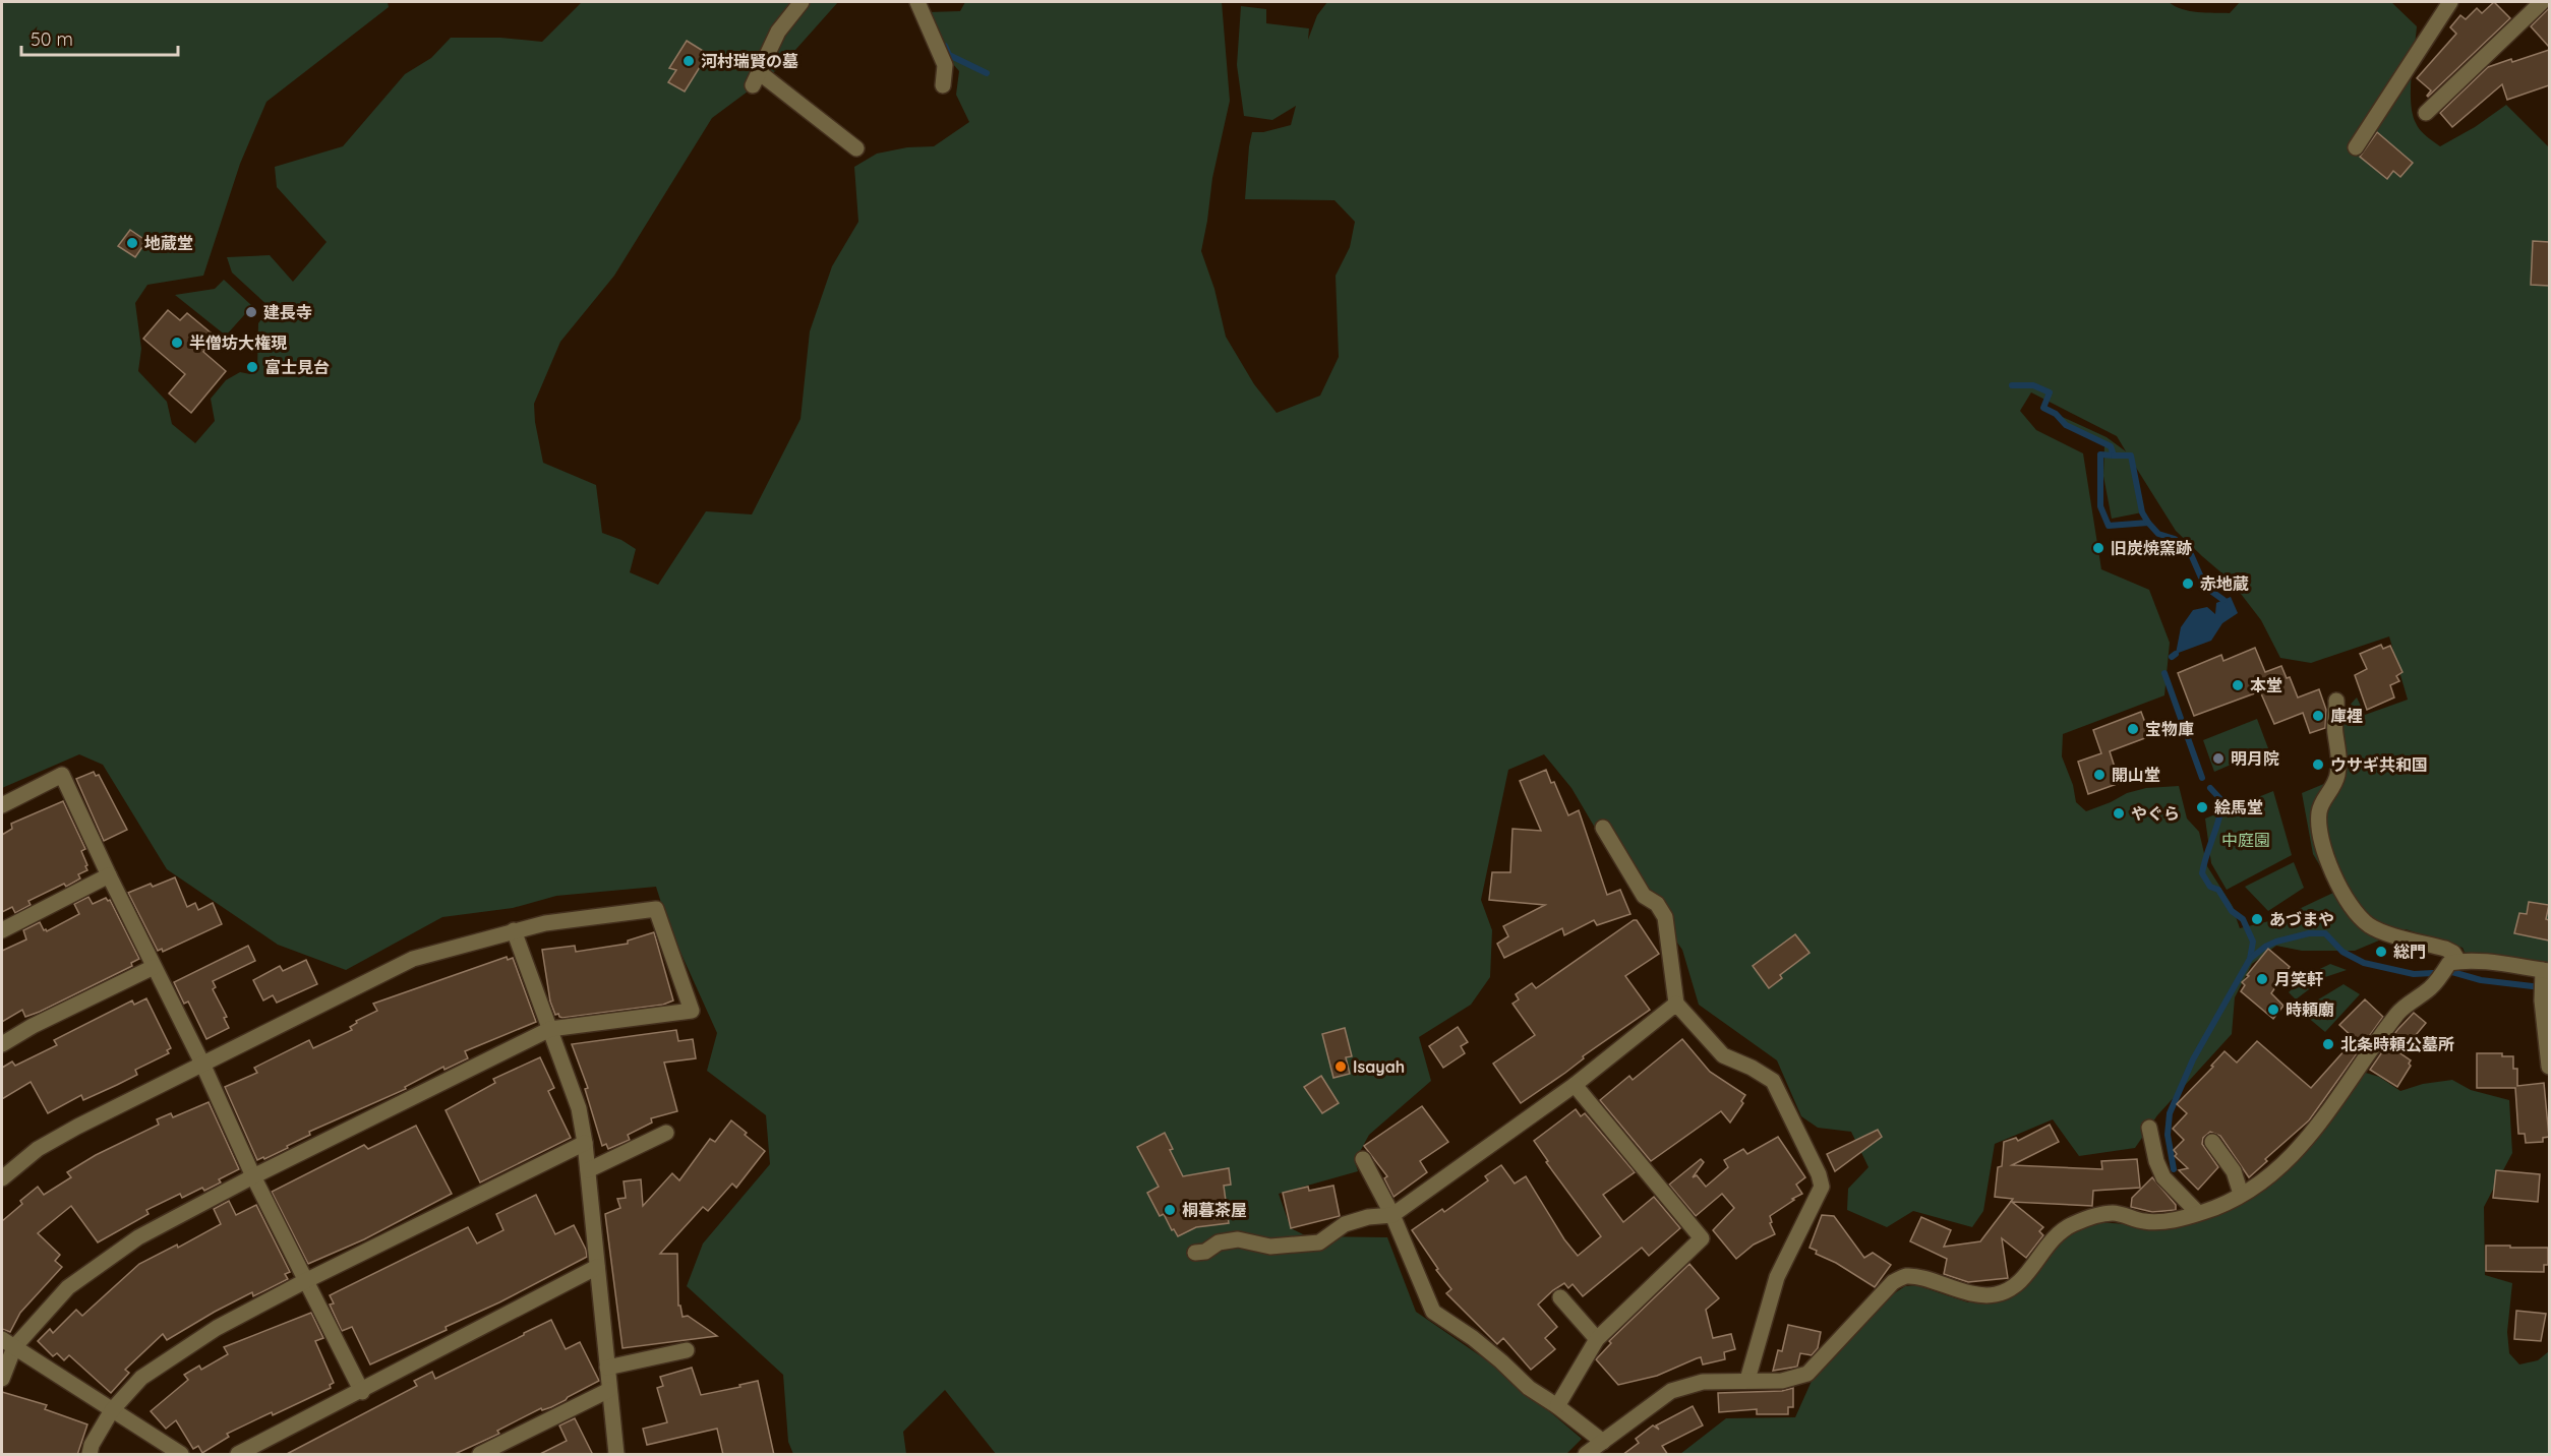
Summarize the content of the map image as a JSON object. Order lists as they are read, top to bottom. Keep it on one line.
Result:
{"parks":["中庭園"],"places":["河村瑞賢の墓","地蔵堂","建長寺","半僧坊大権現","富士見台","旧炭焼窯跡","赤地蔵","本堂","庫裡","宝物庫","明月院","ウサギ共和国","開山堂","絵馬堂","やぐら","あづまや","総門","月笑軒","時頼廟","北条時頼公墓所","Isayah","桐暮茶屋"],"scale_bar":"50 m"}
